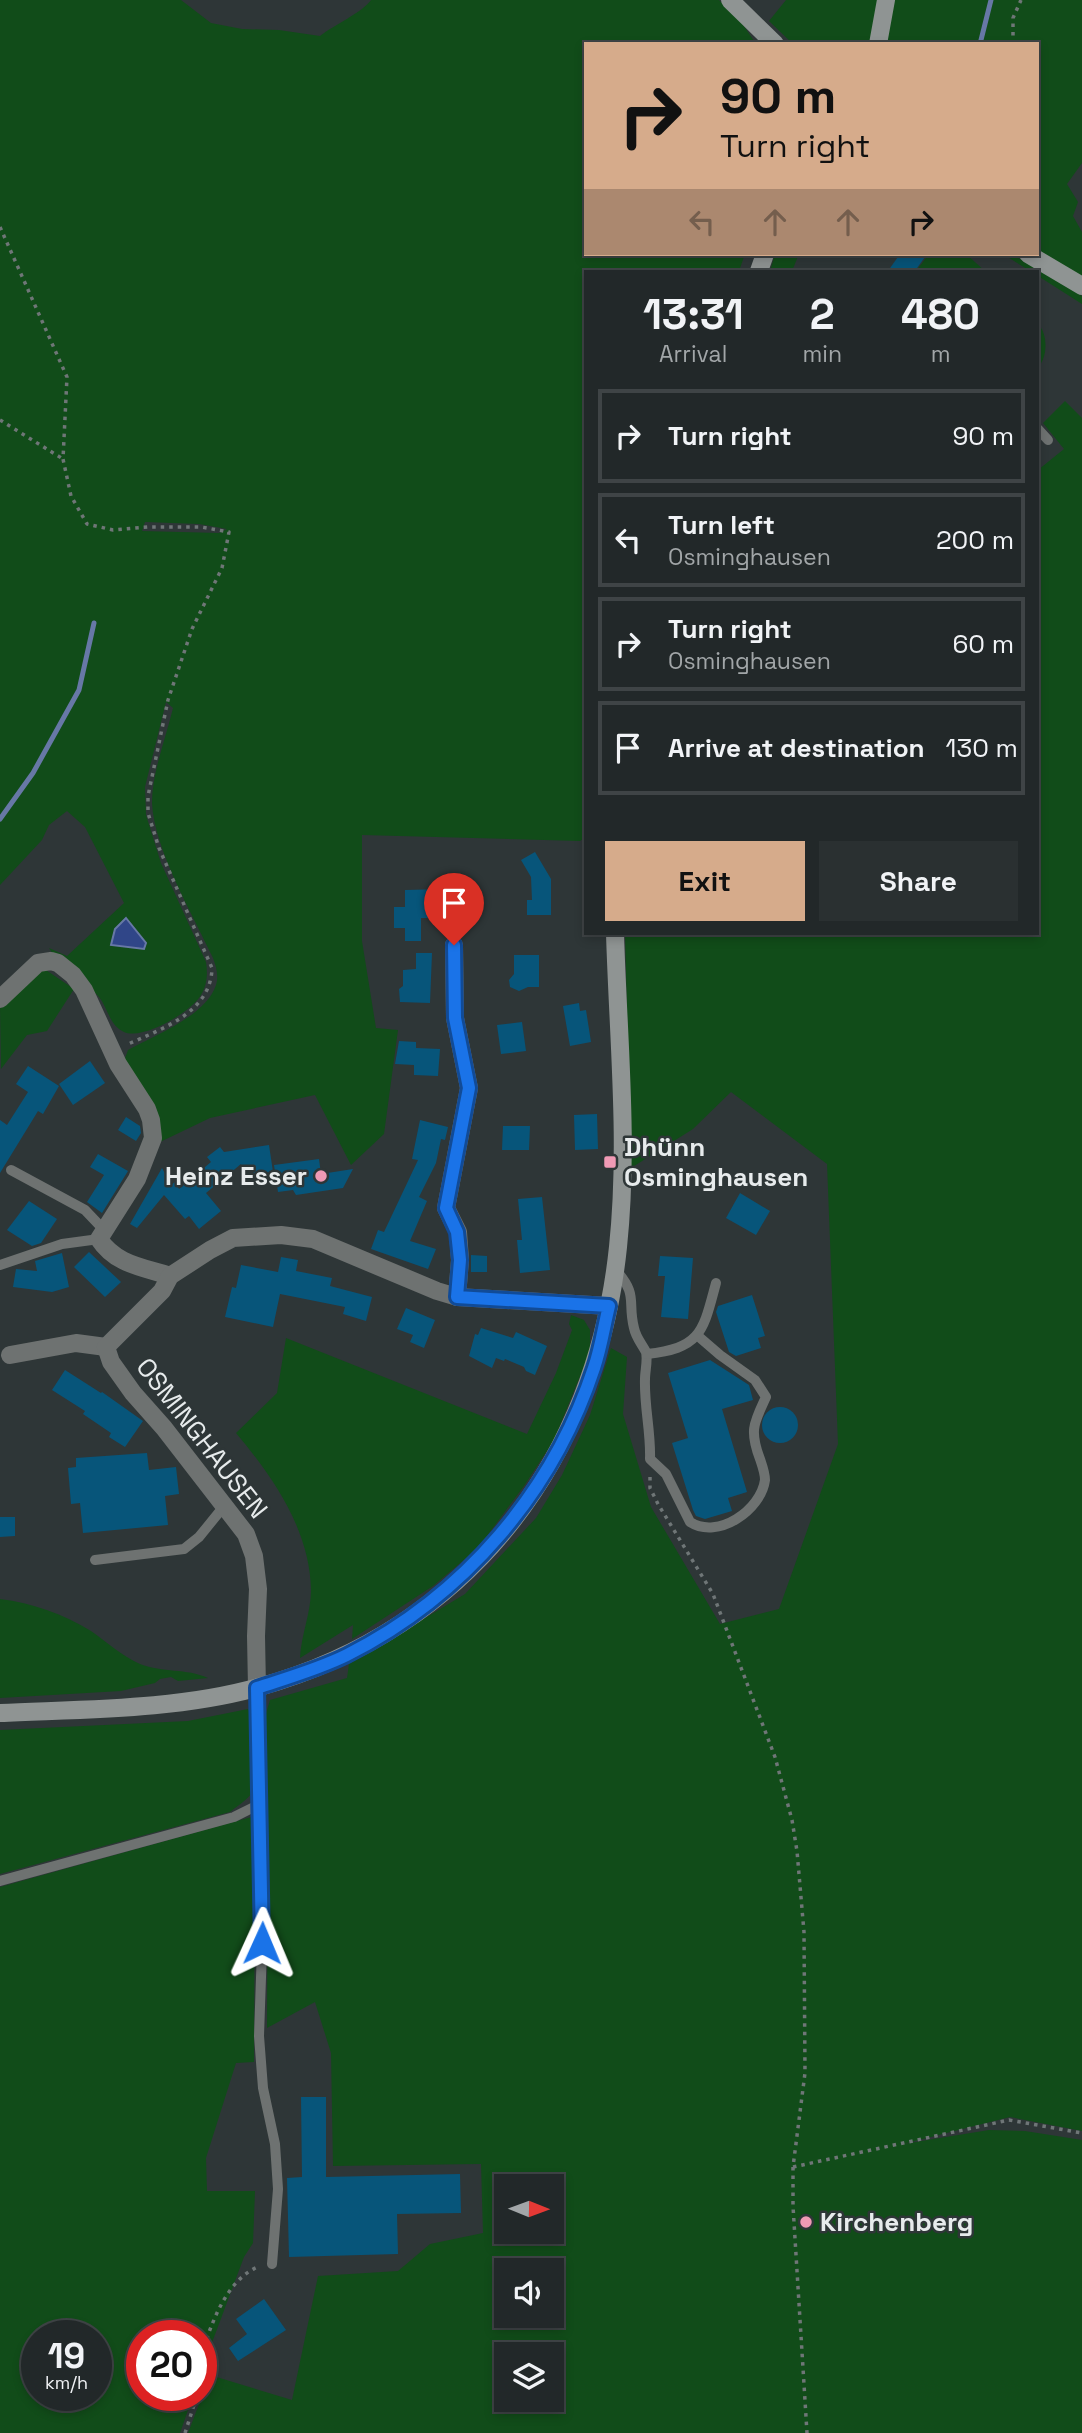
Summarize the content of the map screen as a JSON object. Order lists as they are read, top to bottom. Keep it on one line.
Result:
{"streets":{"street":["OSMINGHAUSEN"]},"places":{"transit":["Dhünn Osminghausen"],"other":["Heinz Esser","Kirchenberg"]},"north":"right","page":{"turn":["90 m","Turn right"],"eta":["13:31","Arrival","2","min","480","m"],"list":[{"name":"Turn right","value":"90 m"},{"name":"Turn left","note":"Osminghausen","value":"200 m"},{"name":"Turn right","note":"Osminghausen","value":"60 m"},{"name":"Arrive at destination","value":"130 m"}],"buttons":["Exit","Share"],"speed":"19 km/h","limit":"20"}}
